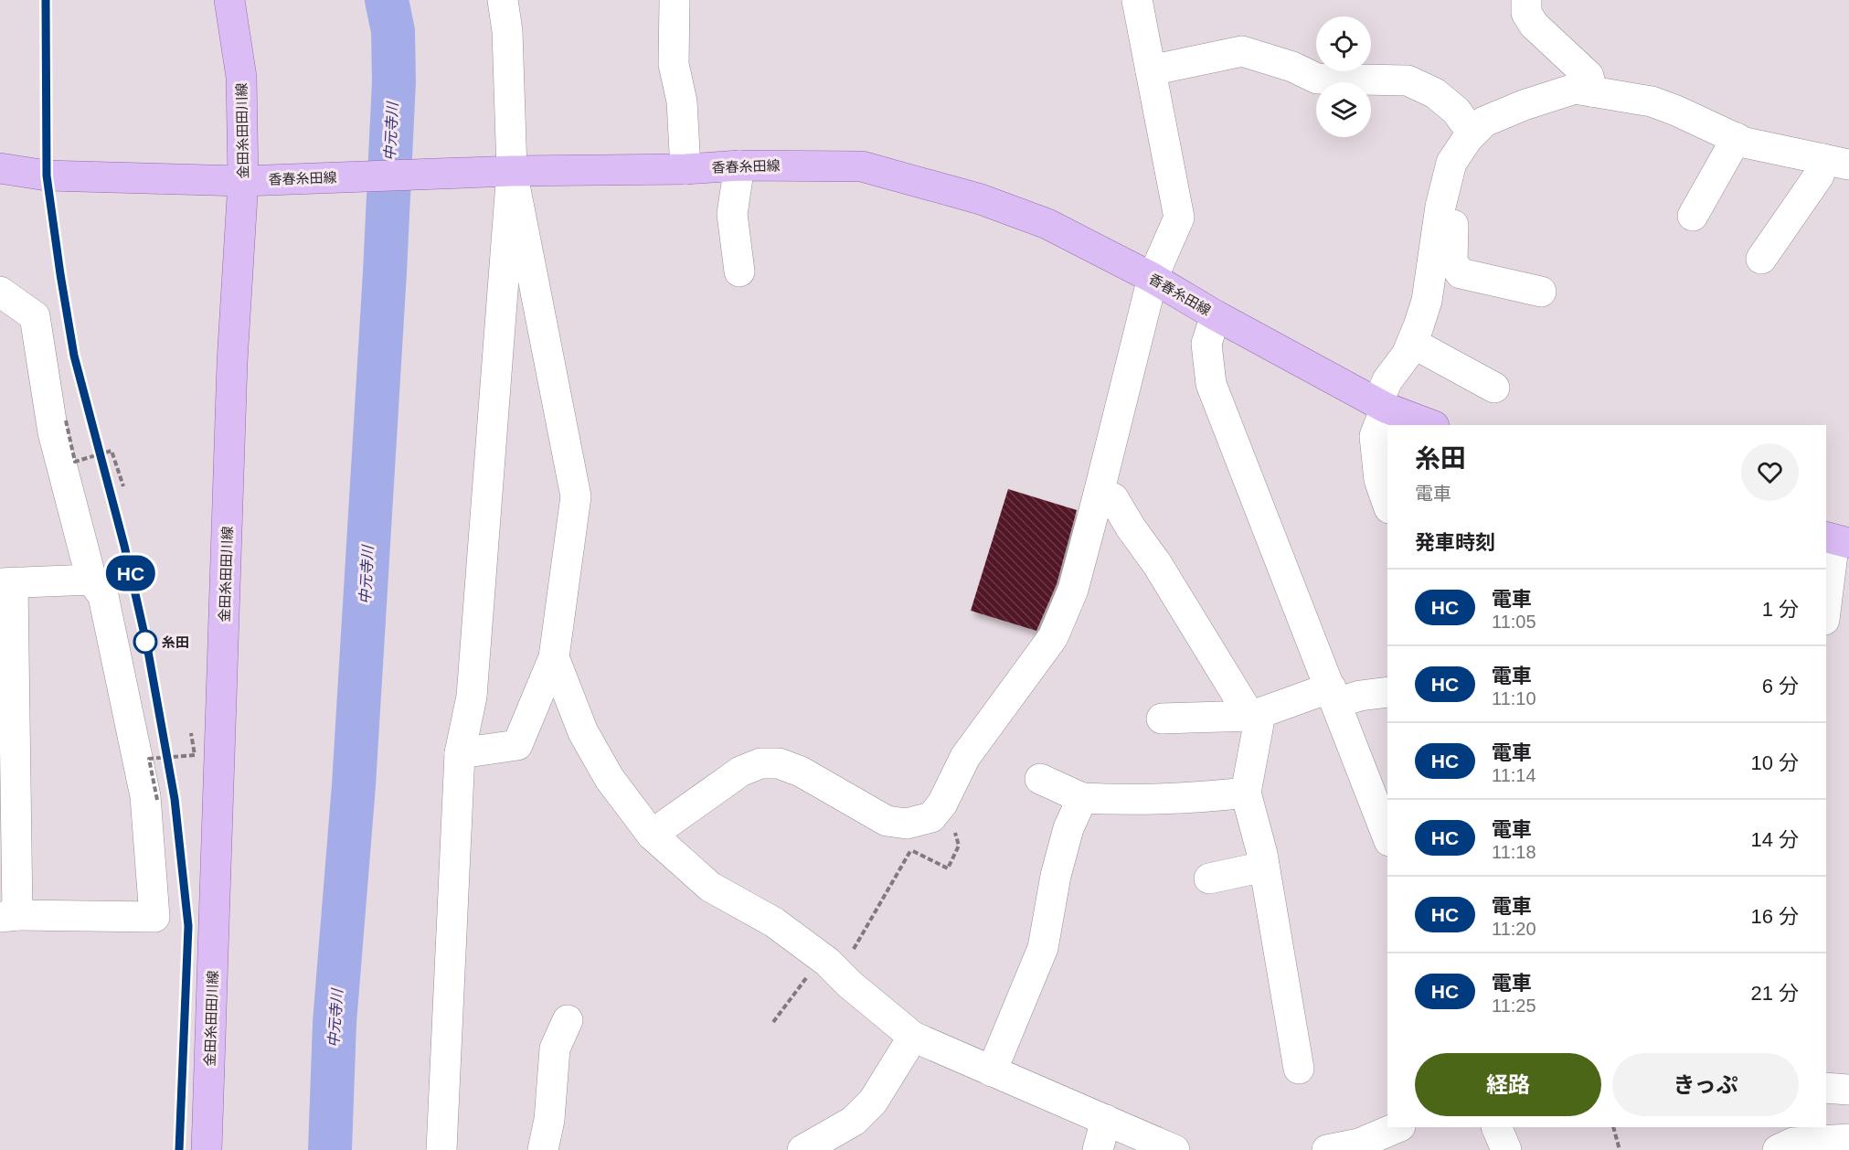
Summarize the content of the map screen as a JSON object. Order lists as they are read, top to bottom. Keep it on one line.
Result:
{"streets":{"main road":["金田糸田田川線","香春糸田線"]},"crossings":[["金田糸田田川線","香春糸田線"]],"water":["中元寺川"],"places":["糸田"],"page":{"on_map":"HC","heading":[["糸田","電車"],"発車時刻"],"list":[{"mark":"HC","name":"電車","note":"11:05","value":"1 分"},{"mark":"HC","name":"電車","note":"11:10","value":"6 分"},{"mark":"HC","name":"電車","note":"11:14","value":"10 分"},{"mark":"HC","name":"電車","note":"11:18","value":"14 分"},{"mark":"HC","name":"電車","note":"11:20","value":"16 分"},{"mark":"HC","name":"電車","note":"11:25","value":"21 分"}],"buttons":["経路","きっぷ"]}}
